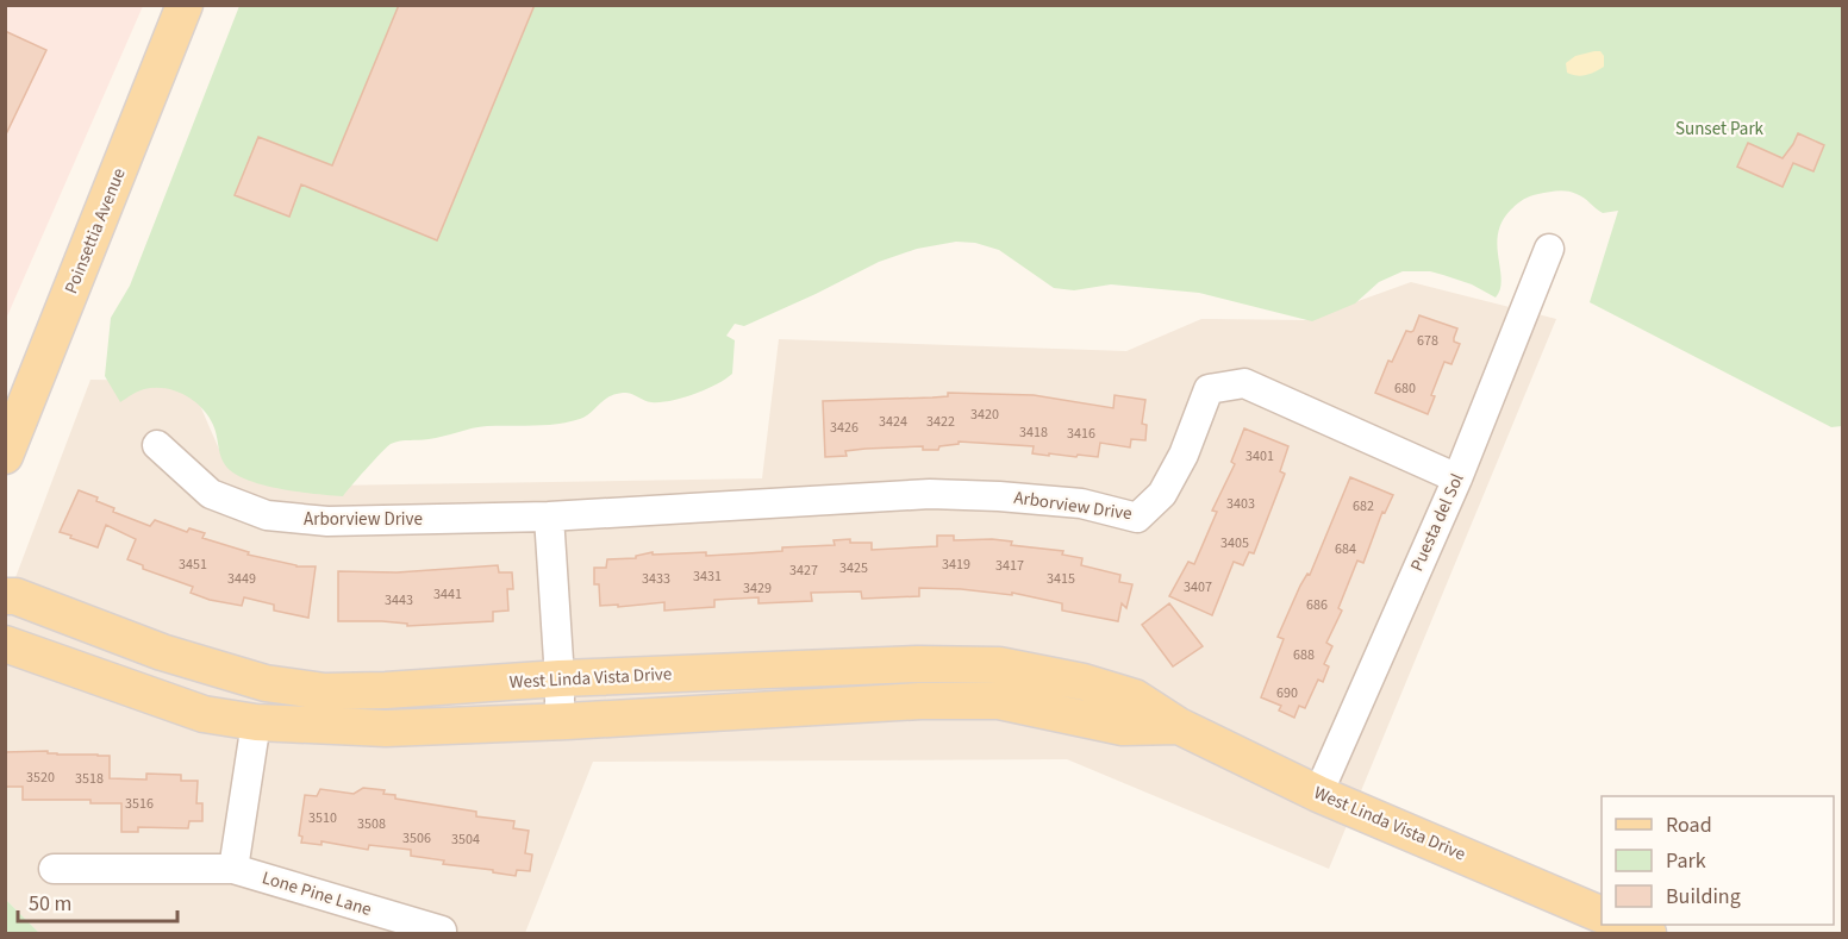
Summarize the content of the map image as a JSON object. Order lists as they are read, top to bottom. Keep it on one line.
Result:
{"streets":{"main road":["Poinsettia Avenue","West Linda Vista Drive"],"street":["Arborview Drive","Puesta del Sol","Lone Pine Lane"]},"crossings":[["Arborview Drive","Puesta del Sol"],["Puesta del Sol","West Linda Vista Drive"]],"parks":["Sunset Park"],"house_numbers":["678","680","3420","3424","3422","3426","3418","3416","3401","3403","682","3405","684","3451","3419","3417","3425","3427","3431","3449","3433","3415","3407","3429","3441","3443","686","688","690","3520","3518","3516","3510","3508","3506","3504"],"legend":["Road","Park","Building"],"scale_bar":"50 m"}
